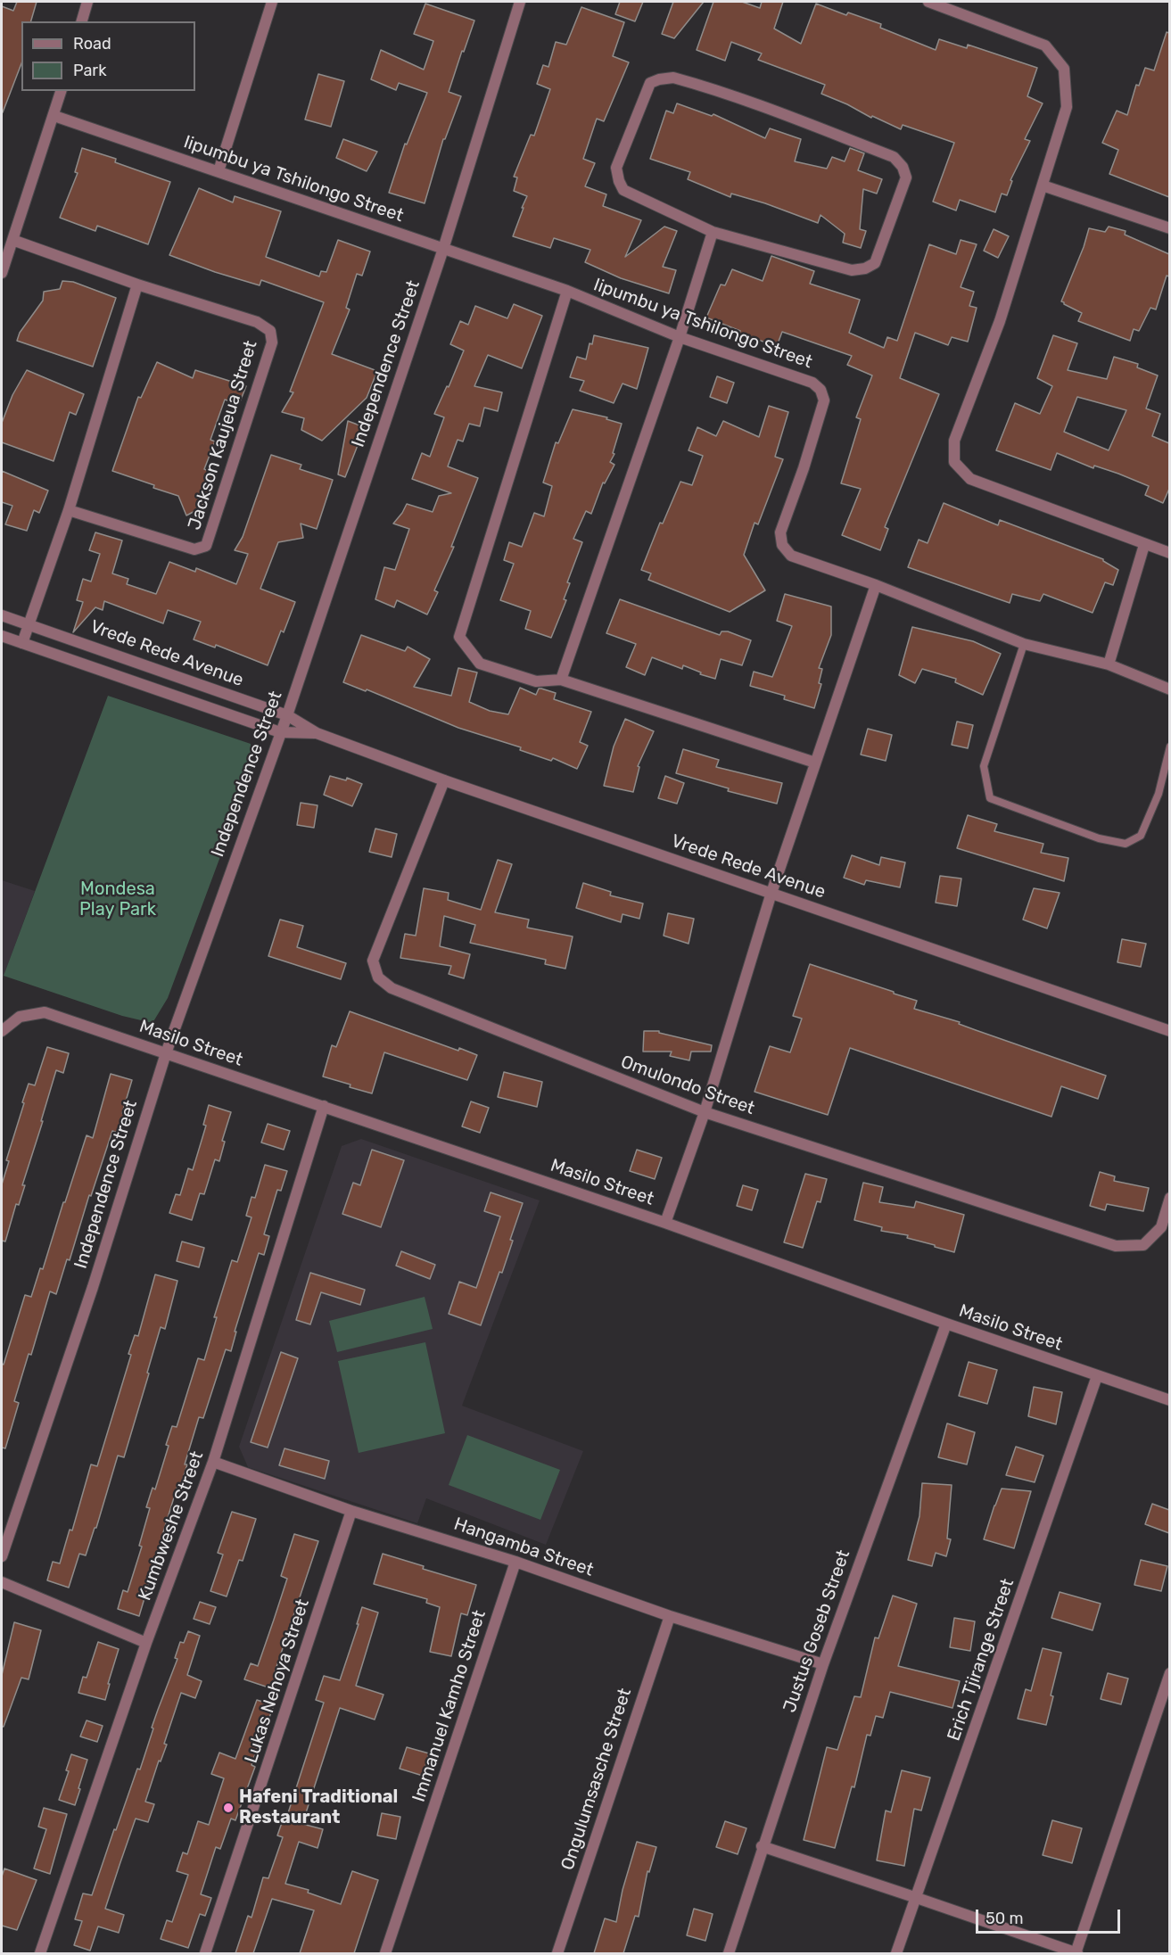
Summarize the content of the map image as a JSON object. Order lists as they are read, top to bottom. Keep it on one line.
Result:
{"streets":{"street":["Iipumbu ya Tshilongo Street","Independence Street","Jackson Kaujeua Street","Vrede Rede Avenue","Masilo Street","Omulondo Street","Kumbweshe Street","Hangamba Street","Justus Goseb Street","Erich Tjirange Street","Lukas Nehoya Street","Immanuel Kamho Street","Ongulumsasche Street"]},"crossings":[["Iipumbu ya Tshilongo Street","Independence Street"],["Independence Street","Vrede Rede Avenue"],["Independence Street","Masilo Street"],["Vrede Rede Avenue","Omulondo Street"],["Masilo Street","Kumbweshe Street"],["Masilo Street","Justus Goseb Street"],["Masilo Street","Erich Tjirange Street"],["Kumbweshe Street","Hangamba Street"],["Hangamba Street","Justus Goseb Street"],["Hangamba Street","Lukas Nehoya Street"],["Hangamba Street","Immanuel Kamho Street"],["Hangamba Street","Ongulumsasche Street"]],"parks":["Mondesa Play Park"],"places":["Hafeni Traditional Restaurant"],"legend":["Road","Park"],"scale_bar":"50 m"}
